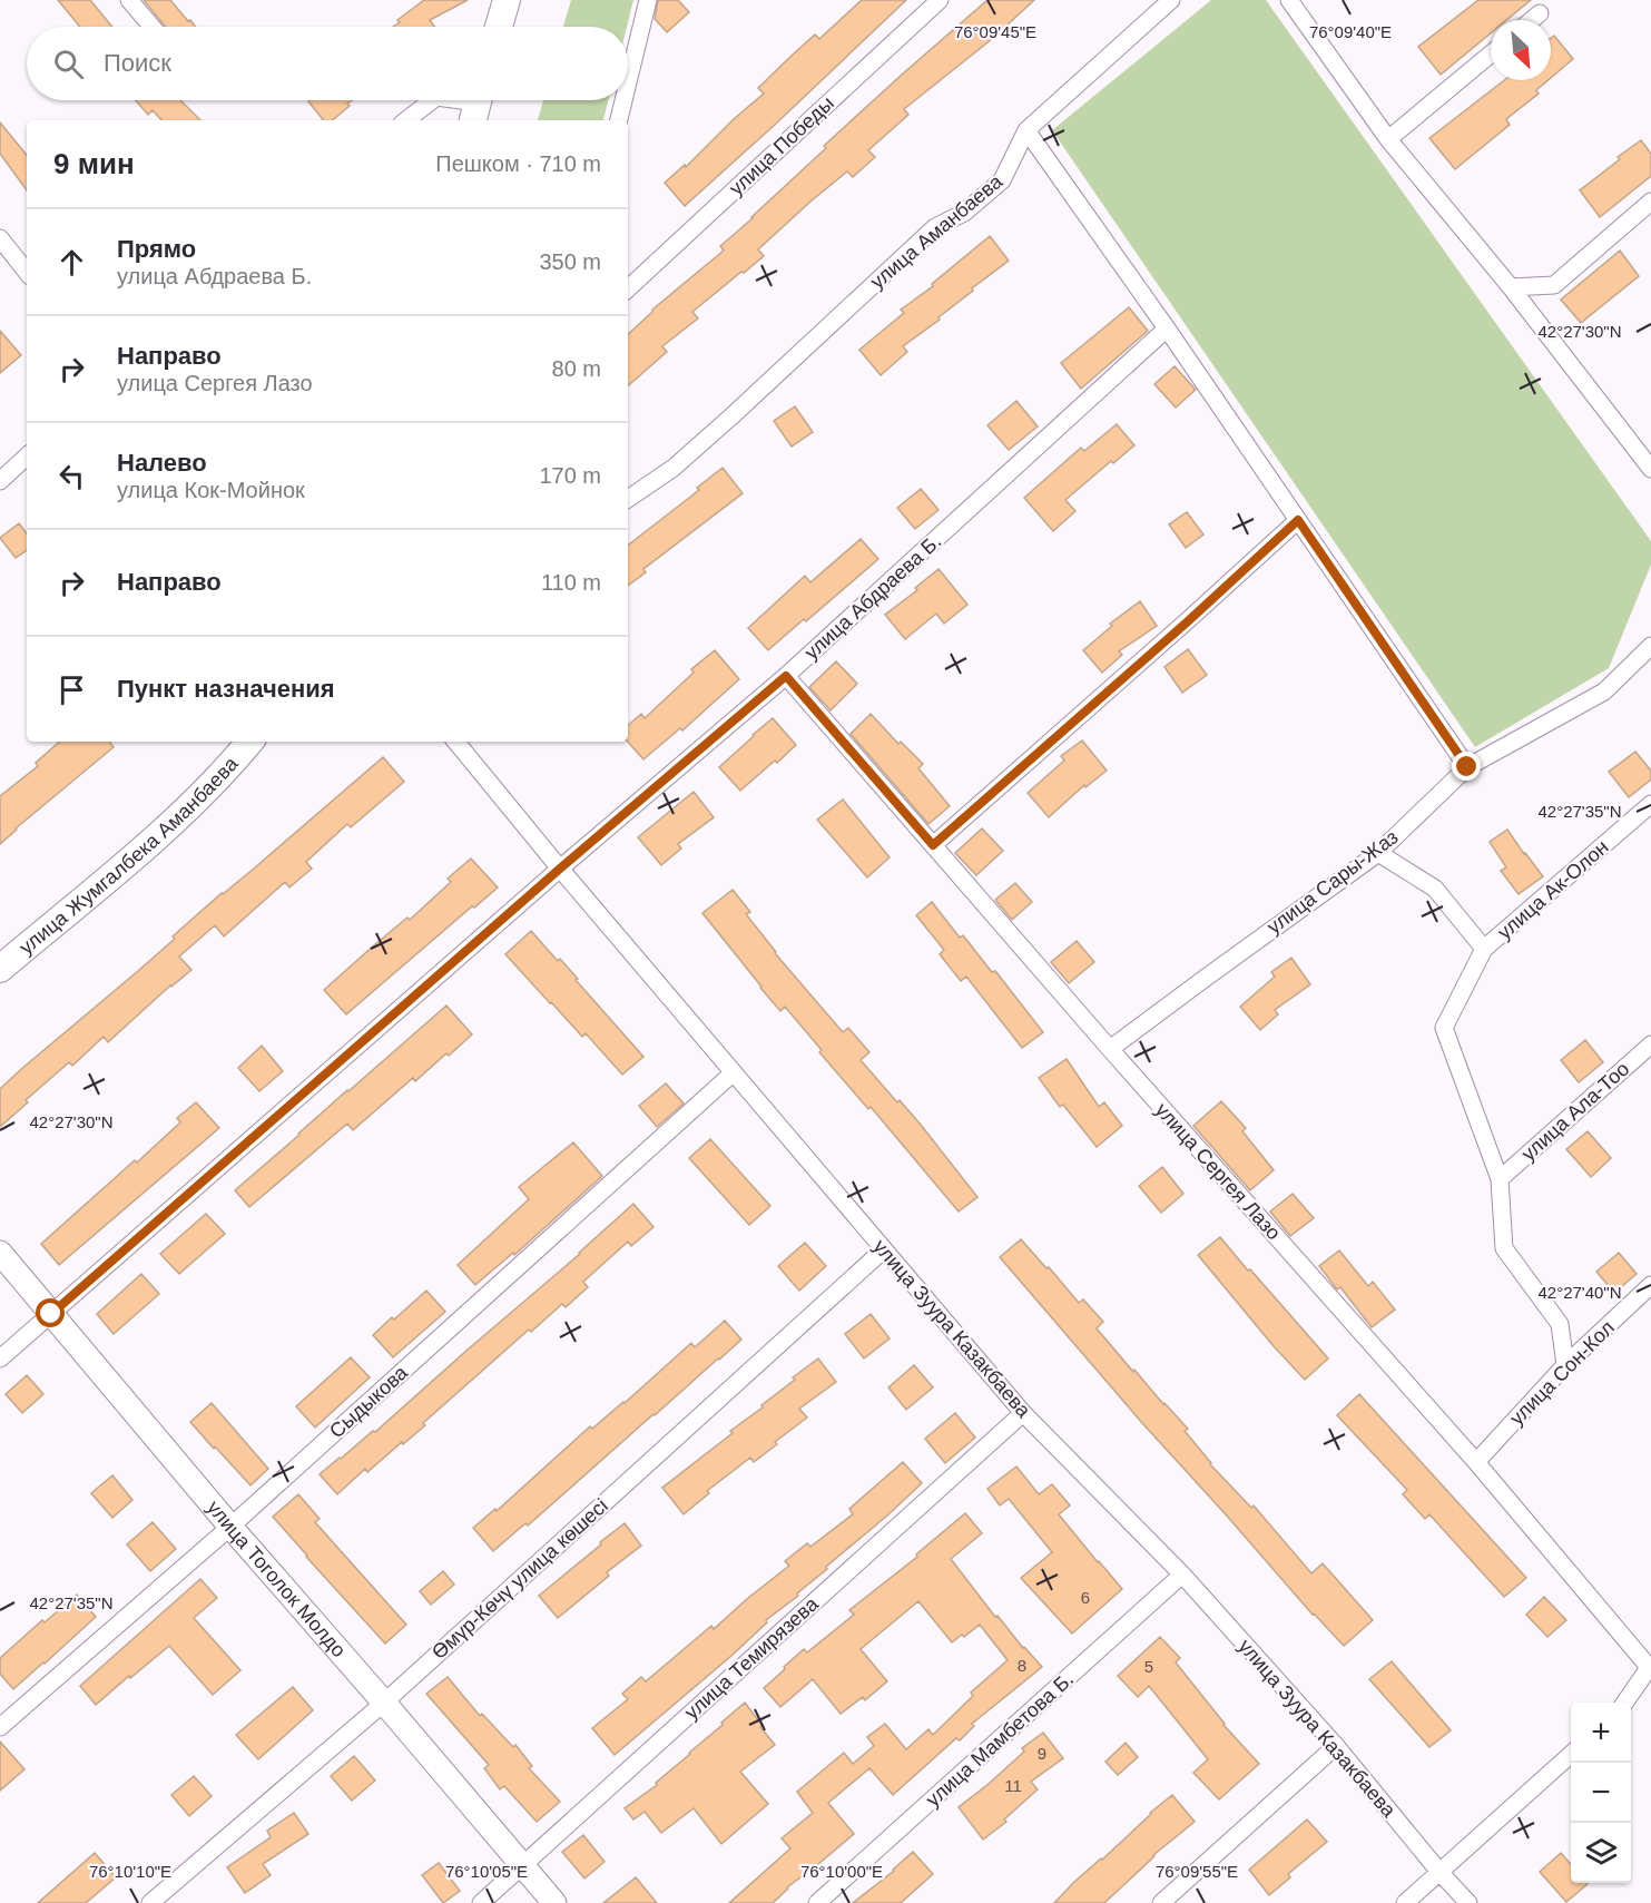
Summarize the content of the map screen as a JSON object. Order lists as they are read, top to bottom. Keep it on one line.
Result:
{"streets":{"main road":["улица Жумгалбека Аманбаева"],"street":["улица Победы","улица Аманбаева","улица Абдраева Б.","улица Сары-Жаз","улица Ак-Олон","улица Ала-Тоо","улица Сергея Лазо","улица Зуура Казакбаева","улица Сон-Кол","Сыдыкова","улица Тоголок Молдо","Өмүр-Көчү улица көшесі","улица Темирязева","улица Мамбетова Б."]},"crossings":[["улица Абдраева Б.","улица Сергея Лазо"],["улица Абдраева Б.","улица Зуура Казакбаева"],["улица Абдраева Б.","улица Тоголок Молдо"],["улица Сары-Жаз","улица Сергея Лазо"],["улица Сергея Лазо","улица Сон-Кол"],["улица Зуура Казакбаева","Сыдыкова"],["улица Зуура Казакбаева","Өмүр-Көчү улица көшесі"],["улица Зуура Казакбаева","улица Темирязева"],["улица Зуура Казакбаева","улица Мамбетова Б."],["Сыдыкова","улица Тоголок Молдо"],["улица Тоголок Молдо","Өмүр-Көчү улица көшесі"],["улица Тоголок Молдо","улица Темирязева"]],"house_numbers":["6","8","5","9","11"],"north":"bottom right","page":{"search":"Поиск","heading":["9 мин","Пешком · 710 m"],"list":[["Прямо","улица Абдраева Б.","350 m"],["Направо","улица Сергея Лазо","80 m"],["Налево","улица Кок-Мойнок","170 m"],["Направо","110 m"],"Пункт назначения"],"map_buttons":["+","−"]},"coordinates":["76°09'45\"E","76°09'40\"E","42°27'30\"N","42°27'35\"N","42°27'40\"N","76°10'10\"E","76°10'05\"E","76°10'00\"E","76°09'55\"E"]}
